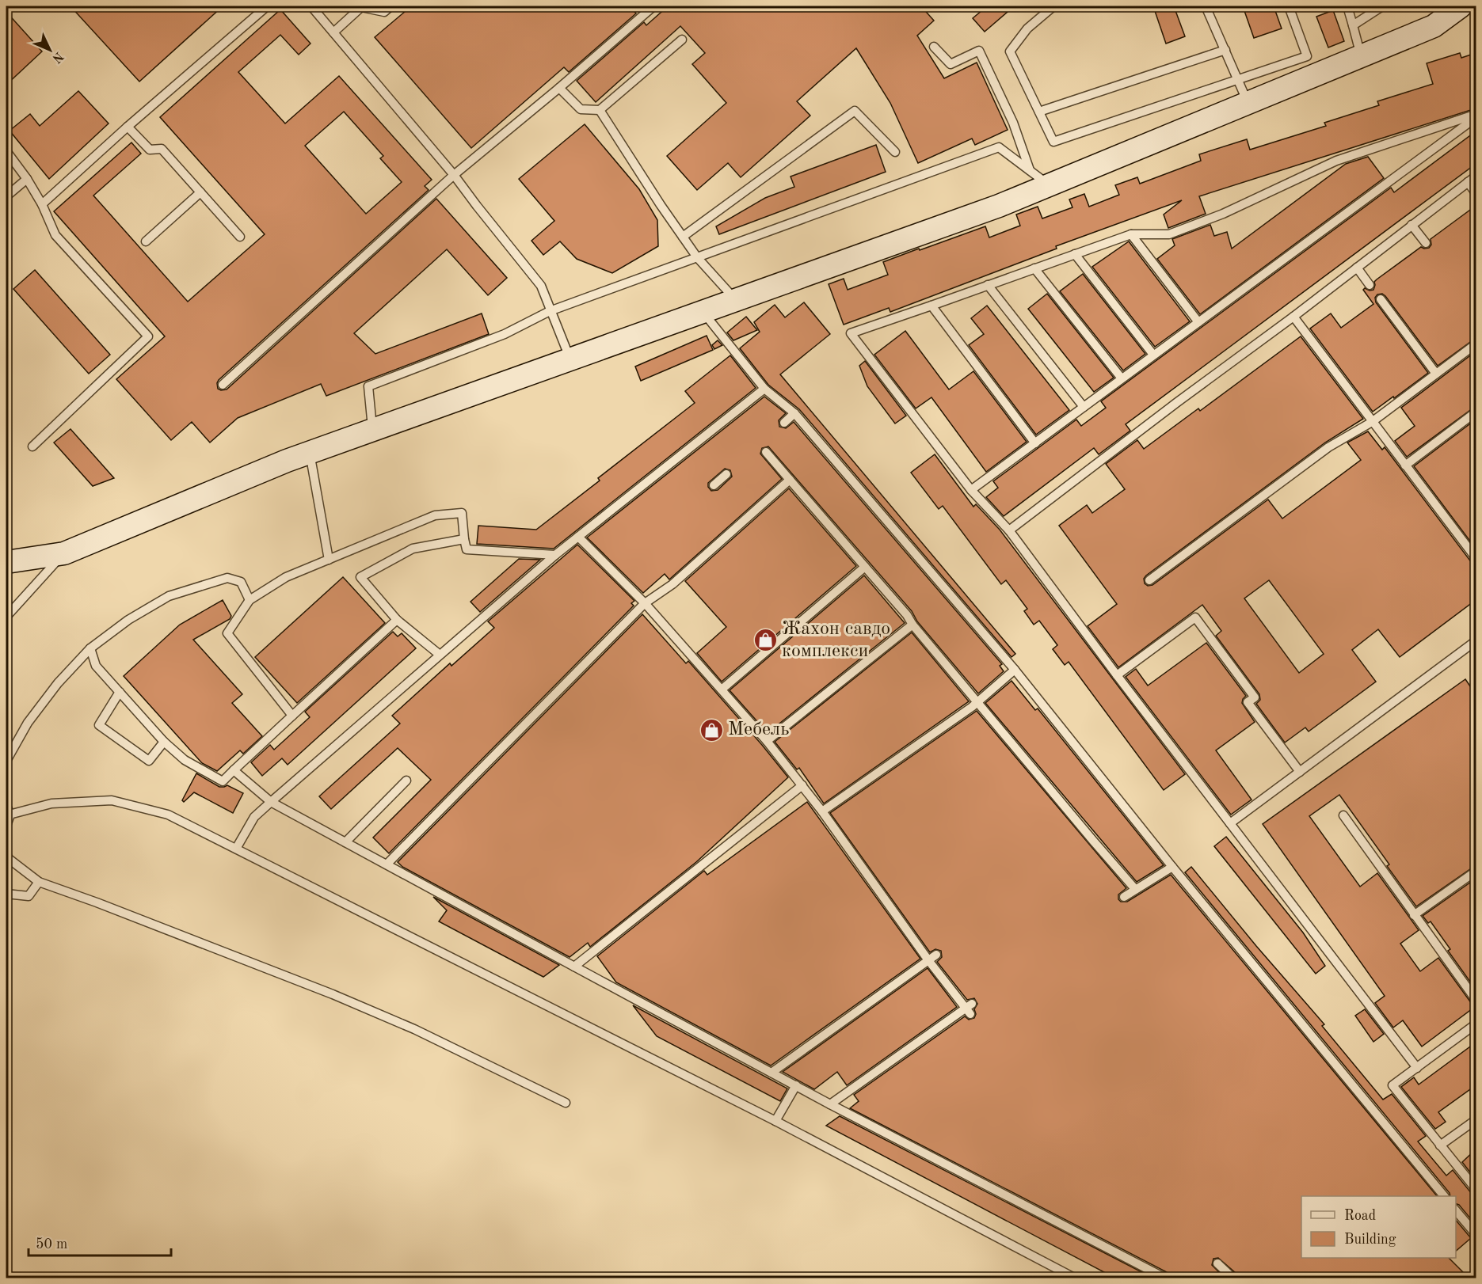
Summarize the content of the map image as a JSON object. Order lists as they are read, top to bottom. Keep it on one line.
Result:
{"places":{"shop":["Жахон савдо комплекси","Мебель"]},"legend":["Road","Building"],"scale_bar":"50 m","north":"bottom right"}
